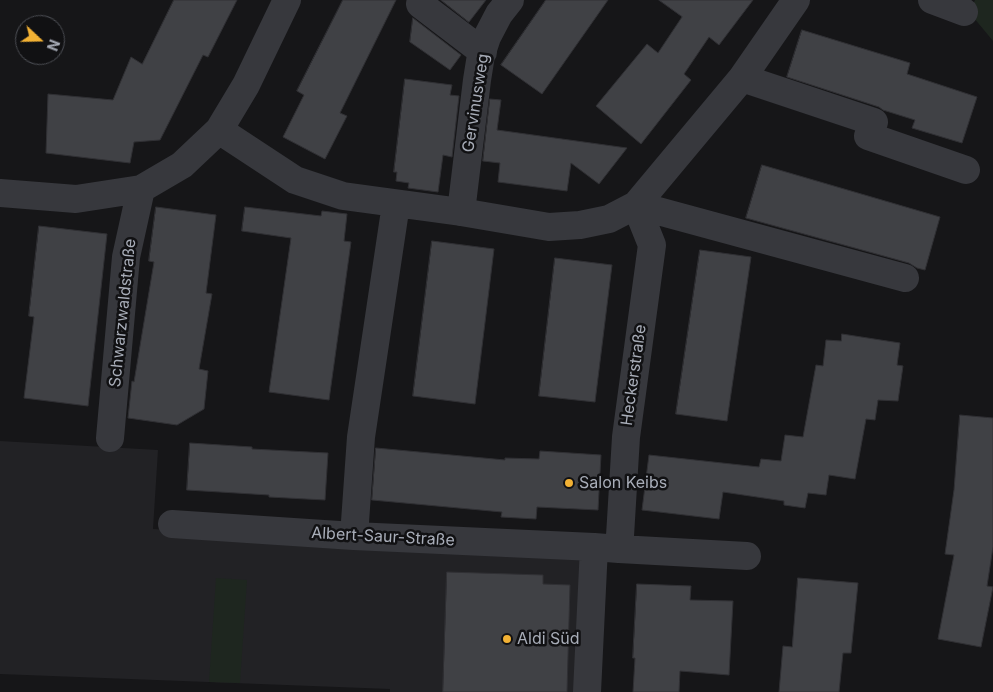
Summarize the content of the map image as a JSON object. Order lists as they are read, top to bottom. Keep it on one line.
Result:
{"streets":{"street":["Gervinusweg","Schwarzwaldstraße","Heckerstraße","Albert-Saur-Straße"]},"crossings":[["Heckerstraße","Albert-Saur-Straße"]],"places":["Salon Keibs","Aldi Süd"],"north":"right"}
